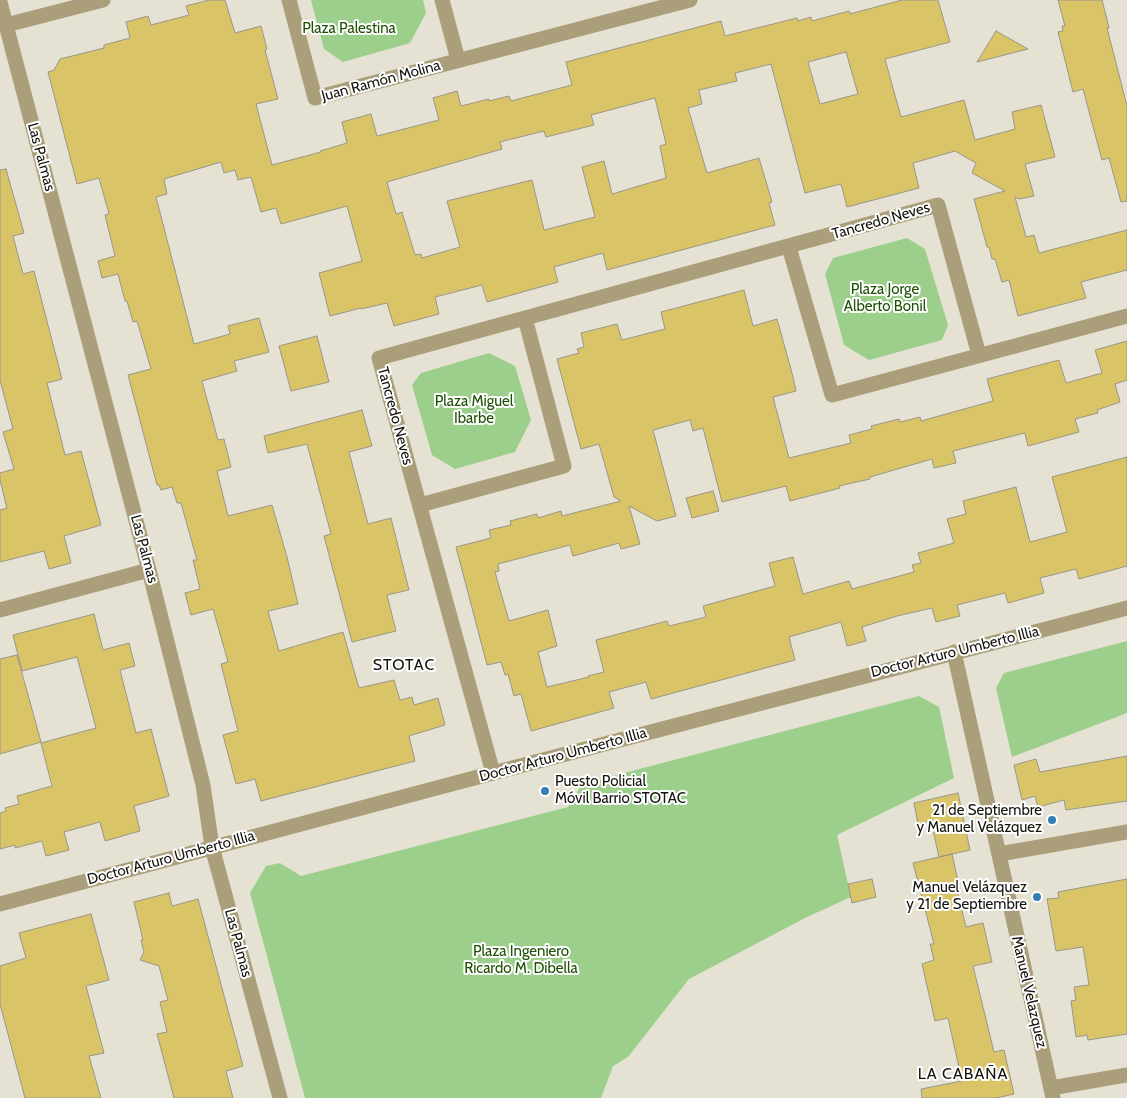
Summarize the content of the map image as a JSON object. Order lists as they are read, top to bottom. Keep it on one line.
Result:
{"streets":{"street":["Juan Ramón Molina","Las Palmas","Tancredo Neves","Doctor Arturo Umberto Illia","Manuel Velazquez"]},"crossings":[["Las Palmas","Doctor Arturo Umberto Illia"],["Tancredo Neves","Doctor Arturo Umberto Illia"],["Doctor Arturo Umberto Illia","Manuel Velazquez"]],"districts":["STOTAC","LA CABAÑA"],"parks":["Plaza Palestina","Plaza Jorge Alberto Bonil","Plaza Miguel Ibarbe","Plaza Ingeniero Ricardo M. Dibella"],"places":["Puesto Policial Móvil Barrio STOTAC","21 de Septiembre y Manuel Velázquez","Manuel Velázquez y 21 de Septiembre"]}
